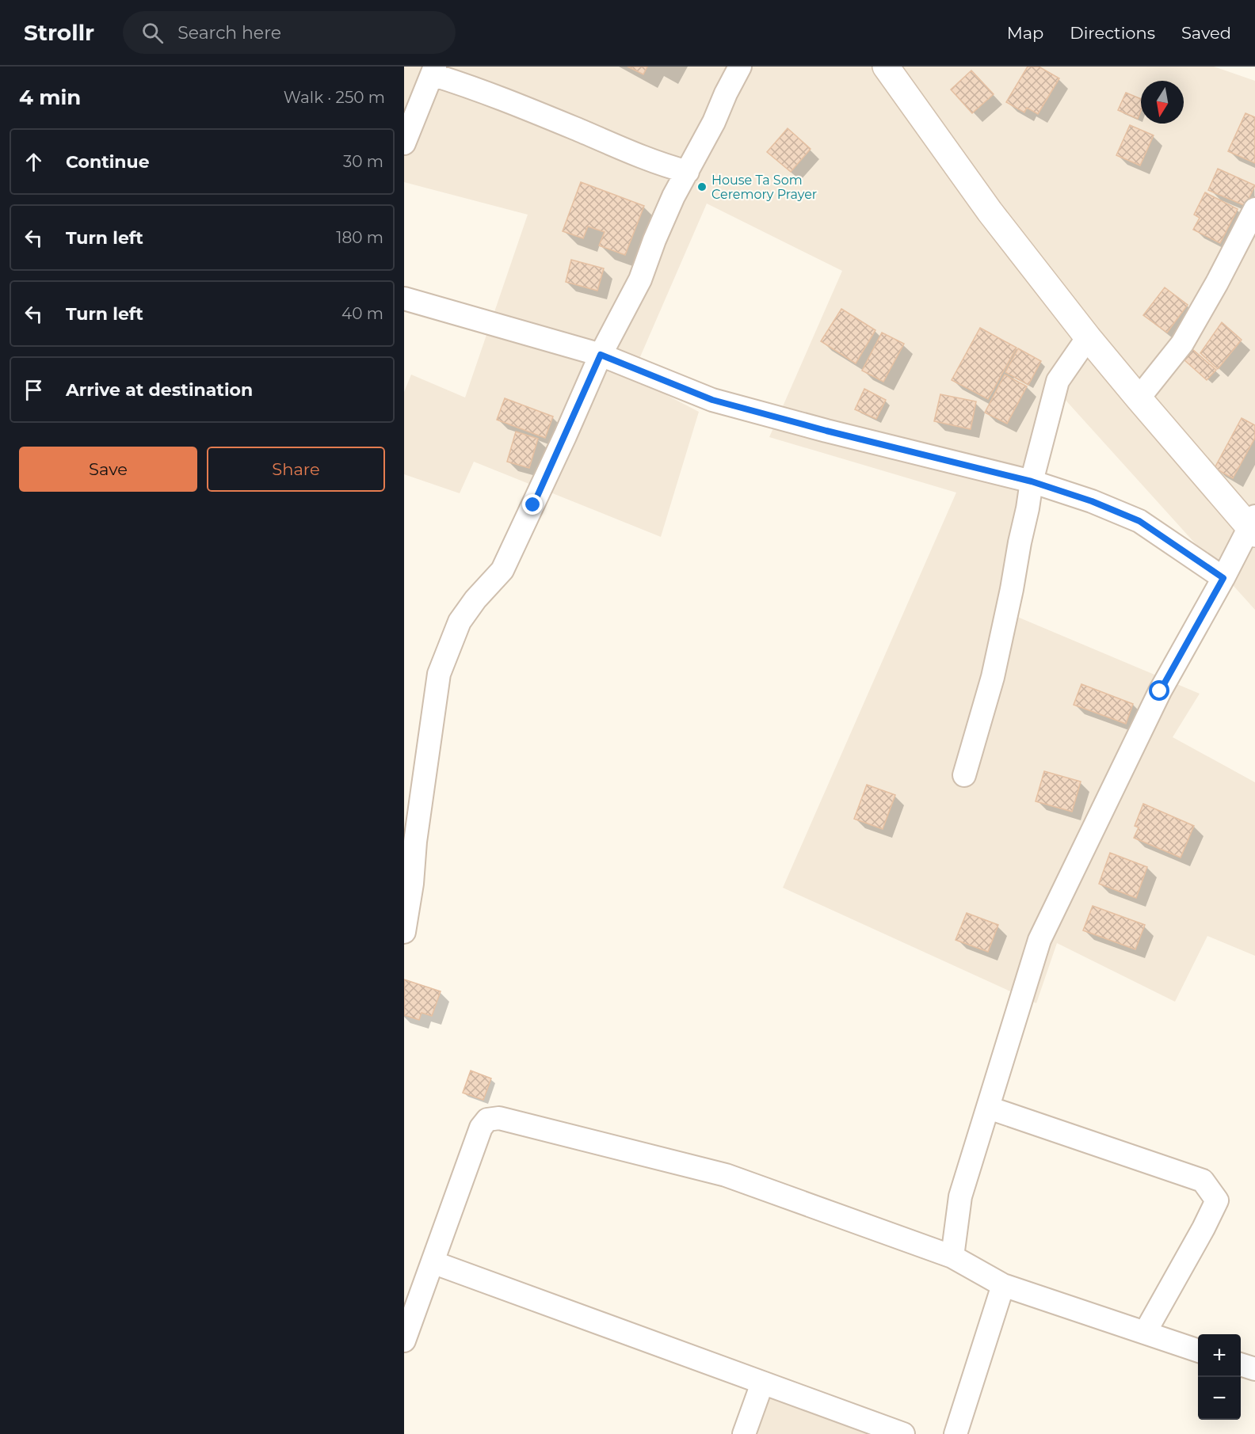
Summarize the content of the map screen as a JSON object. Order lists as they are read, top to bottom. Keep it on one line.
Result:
{"places":["House Ta Som Ceremory Prayer"],"north":"bottom","page":{"header":"Strollr","search":"Search here","nav":["Map","Directions","Saved"],"heading":["4 min","Walk · 250 m"],"list":[["Continue","30 m"],["Turn left","180 m"],["Turn left","40 m"],"Arrive at destination"],"buttons":["Save","Share"],"map_buttons":["+","−"]}}
